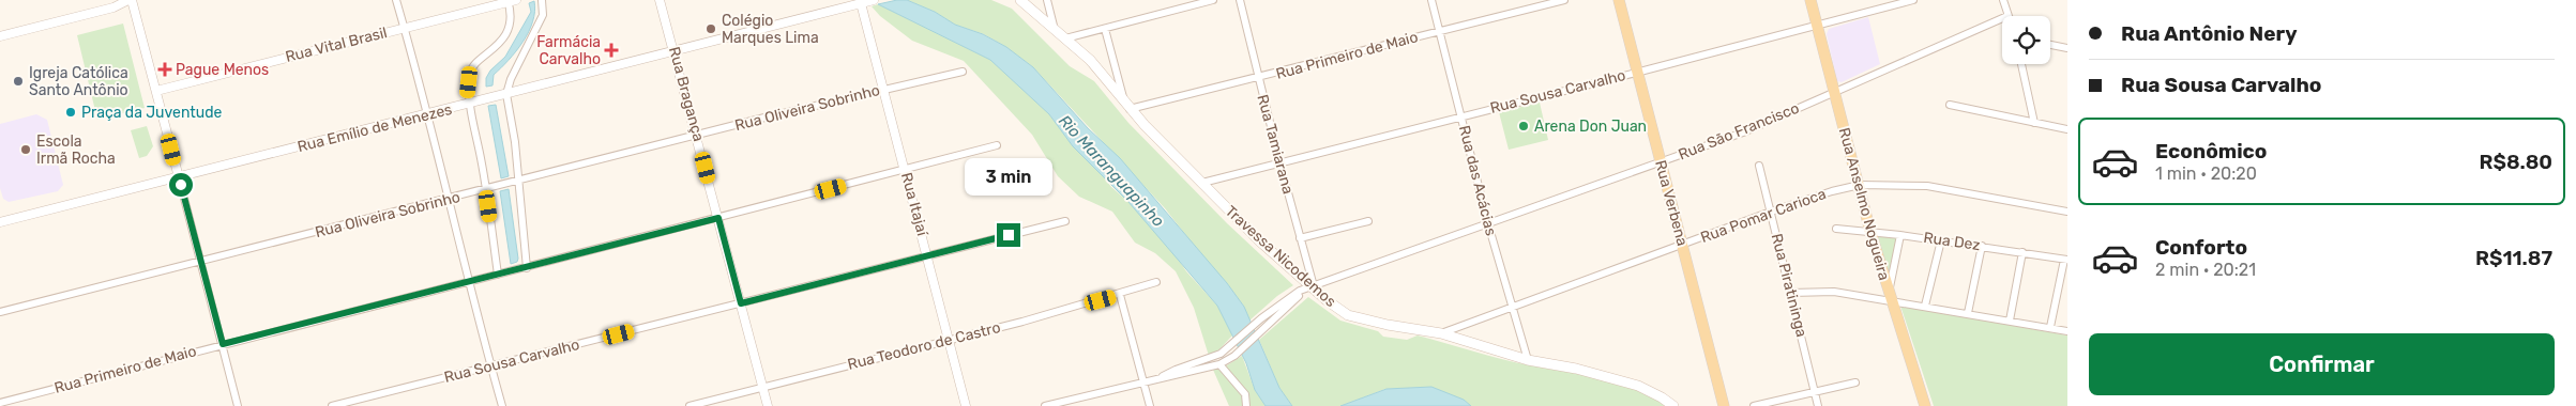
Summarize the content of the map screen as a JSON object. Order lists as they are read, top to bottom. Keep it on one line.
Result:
{"streets":{"main road":["Rua Verbena","Rua Anselmo Nogueira","Travessa Nicodemos"],"street":["Rua Vital Brasil","Rua Primeiro de Maio","Rua Sousa Carvalho","Rua Bragança","Rua Oliveira Sobrinho","Rua Emílio de Menezes","Rua São Francisco","Rua Tamiarana","Rua das Acácias","Rua Itajaí","Rua Pomar Carioca","Rua Dez","Rua Piratininga","Rua Teodoro de Castro"]},"crossings":[["Rua Primeiro de Maio","Rua Bragança"],["Rua Primeiro de Maio","Rua Tamiarana"],["Rua Primeiro de Maio","Rua das Acácias"],["Rua Primeiro de Maio","Rua Itajaí"],["Rua Primeiro de Maio","Travessa Nicodemos"],["Rua Sousa Carvalho","Rua Bragança"],["Rua Sousa Carvalho","Rua Tamiarana"],["Rua Sousa Carvalho","Rua das Acácias"],["Rua Sousa Carvalho","Rua Verbena"],["Rua Sousa Carvalho","Rua Itajaí"],["Rua Sousa Carvalho","Rua Anselmo Nogueira"],["Rua Sousa Carvalho","Travessa Nicodemos"],["Rua Bragança","Rua Oliveira Sobrinho"],["Rua Bragança","Rua Emílio de Menezes"],["Rua Bragança","Rua Teodoro de Castro"],["Rua Oliveira Sobrinho","Rua Itajaí"],["Rua Emílio de Menezes","Rua Itajaí"],["Rua São Francisco","Rua Tamiarana"],["Rua São Francisco","Rua das Acácias"],["Rua São Francisco","Rua Verbena"],["Rua São Francisco","Rua Anselmo Nogueira"],["Rua São Francisco","Travessa Nicodemos"],["Rua Tamiarana","Travessa Nicodemos"],["Rua das Acácias","Rua Pomar Carioca"],["Rua das Acácias","Travessa Nicodemos"],["Rua Verbena","Rua Pomar Carioca"],["Rua Itajaí","Rua Teodoro de Castro"],["Rua Anselmo Nogueira","Rua Pomar Carioca"],["Rua Anselmo Nogueira","Rua Dez"],["Rua Pomar Carioca","Travessa Nicodemos"],["Rua Pomar Carioca","Rua Piratininga"]],"water":["Rio Maranguapinho"],"places":{"other":["Colégio Marques Lima","Igreja Católica Santo Antônio","Praça da Juventude","Arena Don Juan","Escola Irmã Rocha"],"health":["Farmácia Carvalho","Pague Menos"]},"page":{"banner":["Rua Antônio Nery","Rua Sousa Carvalho"],"list":[{"name":"Econômico","note":"1 min · 20:20","value":"R$8.80"},{"name":"Conforto","note":"2 min · 20:21","value":"R$11.87"}],"bubble":"3 min","buttons":"Confirmar"}}
